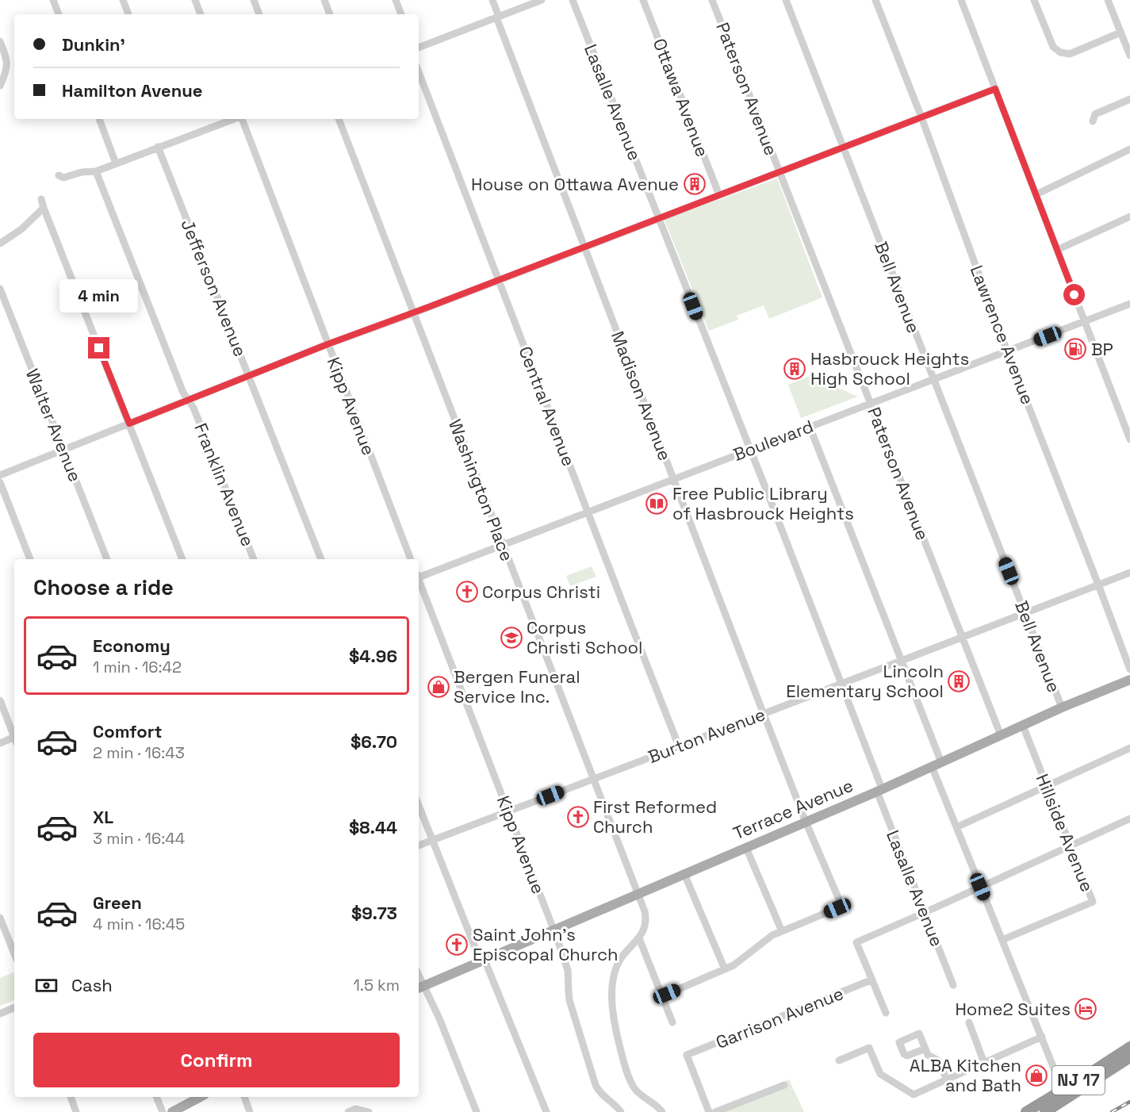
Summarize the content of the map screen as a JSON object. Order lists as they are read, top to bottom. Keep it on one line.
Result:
{"streets":{"highway":["NJ 17"],"main road":["Terrace Avenue"],"street":["Paterson Avenue","Ottawa Avenue","Lasalle Avenue","Bell Avenue","Jefferson Avenue","Lawrence Avenue","Madison Avenue","Kipp Avenue","Central Avenue","Walter Avenue","Boulevard","Franklin Avenue","Washington Place","Burton Avenue","Hillside Avenue","Garrison Avenue"]},"crossings":[["Paterson Avenue","Boulevard"],["Paterson Avenue","Burton Avenue"],["Paterson Avenue","Terrace Avenue"],["Lasalle Avenue","Boulevard"],["Lasalle Avenue","Burton Avenue"],["Lasalle Avenue","Terrace Avenue"],["Bell Avenue","Boulevard"],["Bell Avenue","Burton Avenue"],["Bell Avenue","Terrace Avenue"],["Lawrence Avenue","Boulevard"],["Lawrence Avenue","Burton Avenue"],["Madison Avenue","Boulevard"],["Madison Avenue","Burton Avenue"],["Madison Avenue","Terrace Avenue"],["Kipp Avenue","Burton Avenue"],["Kipp Avenue","Terrace Avenue"],["Central Avenue","Boulevard"],["Central Avenue","Burton Avenue"],["Boulevard","Washington Place"],["Washington Place","Burton Avenue"],["Washington Place","Terrace Avenue"],["Terrace Avenue","Hillside Avenue"]],"places":{"building":["House on Ottawa Avenue","Hasbrouck Heights High School","Lincoln Elementary School"],"fuel station":["BP"],"library":["Free Public Library of Hasbrouck Heights"],"church":["Corpus Christi","First Reformed Church","Saint John's Episcopal Church"],"school or university":["Corpus Christi School"],"shop":["Bergen Funeral Service Inc.","ALBA Kitchen and Bath"],"hotel":["Home2 Suites"]},"page":{"banner":["Dunkin'","Hamilton Avenue"],"bubble":"4 min","heading":"Choose a ride","list":[{"name":"Economy","note":"1 min · 16:42","value":"$4.96"},{"name":"Comfort","note":"2 min · 16:43","value":"$6.70"},{"name":"XL","note":"3 min · 16:44","value":"$8.44"},{"name":"Green","note":"4 min · 16:45","value":"$9.73"}],"pay":["Cash","1.5 km"],"buttons":"Confirm"}}
